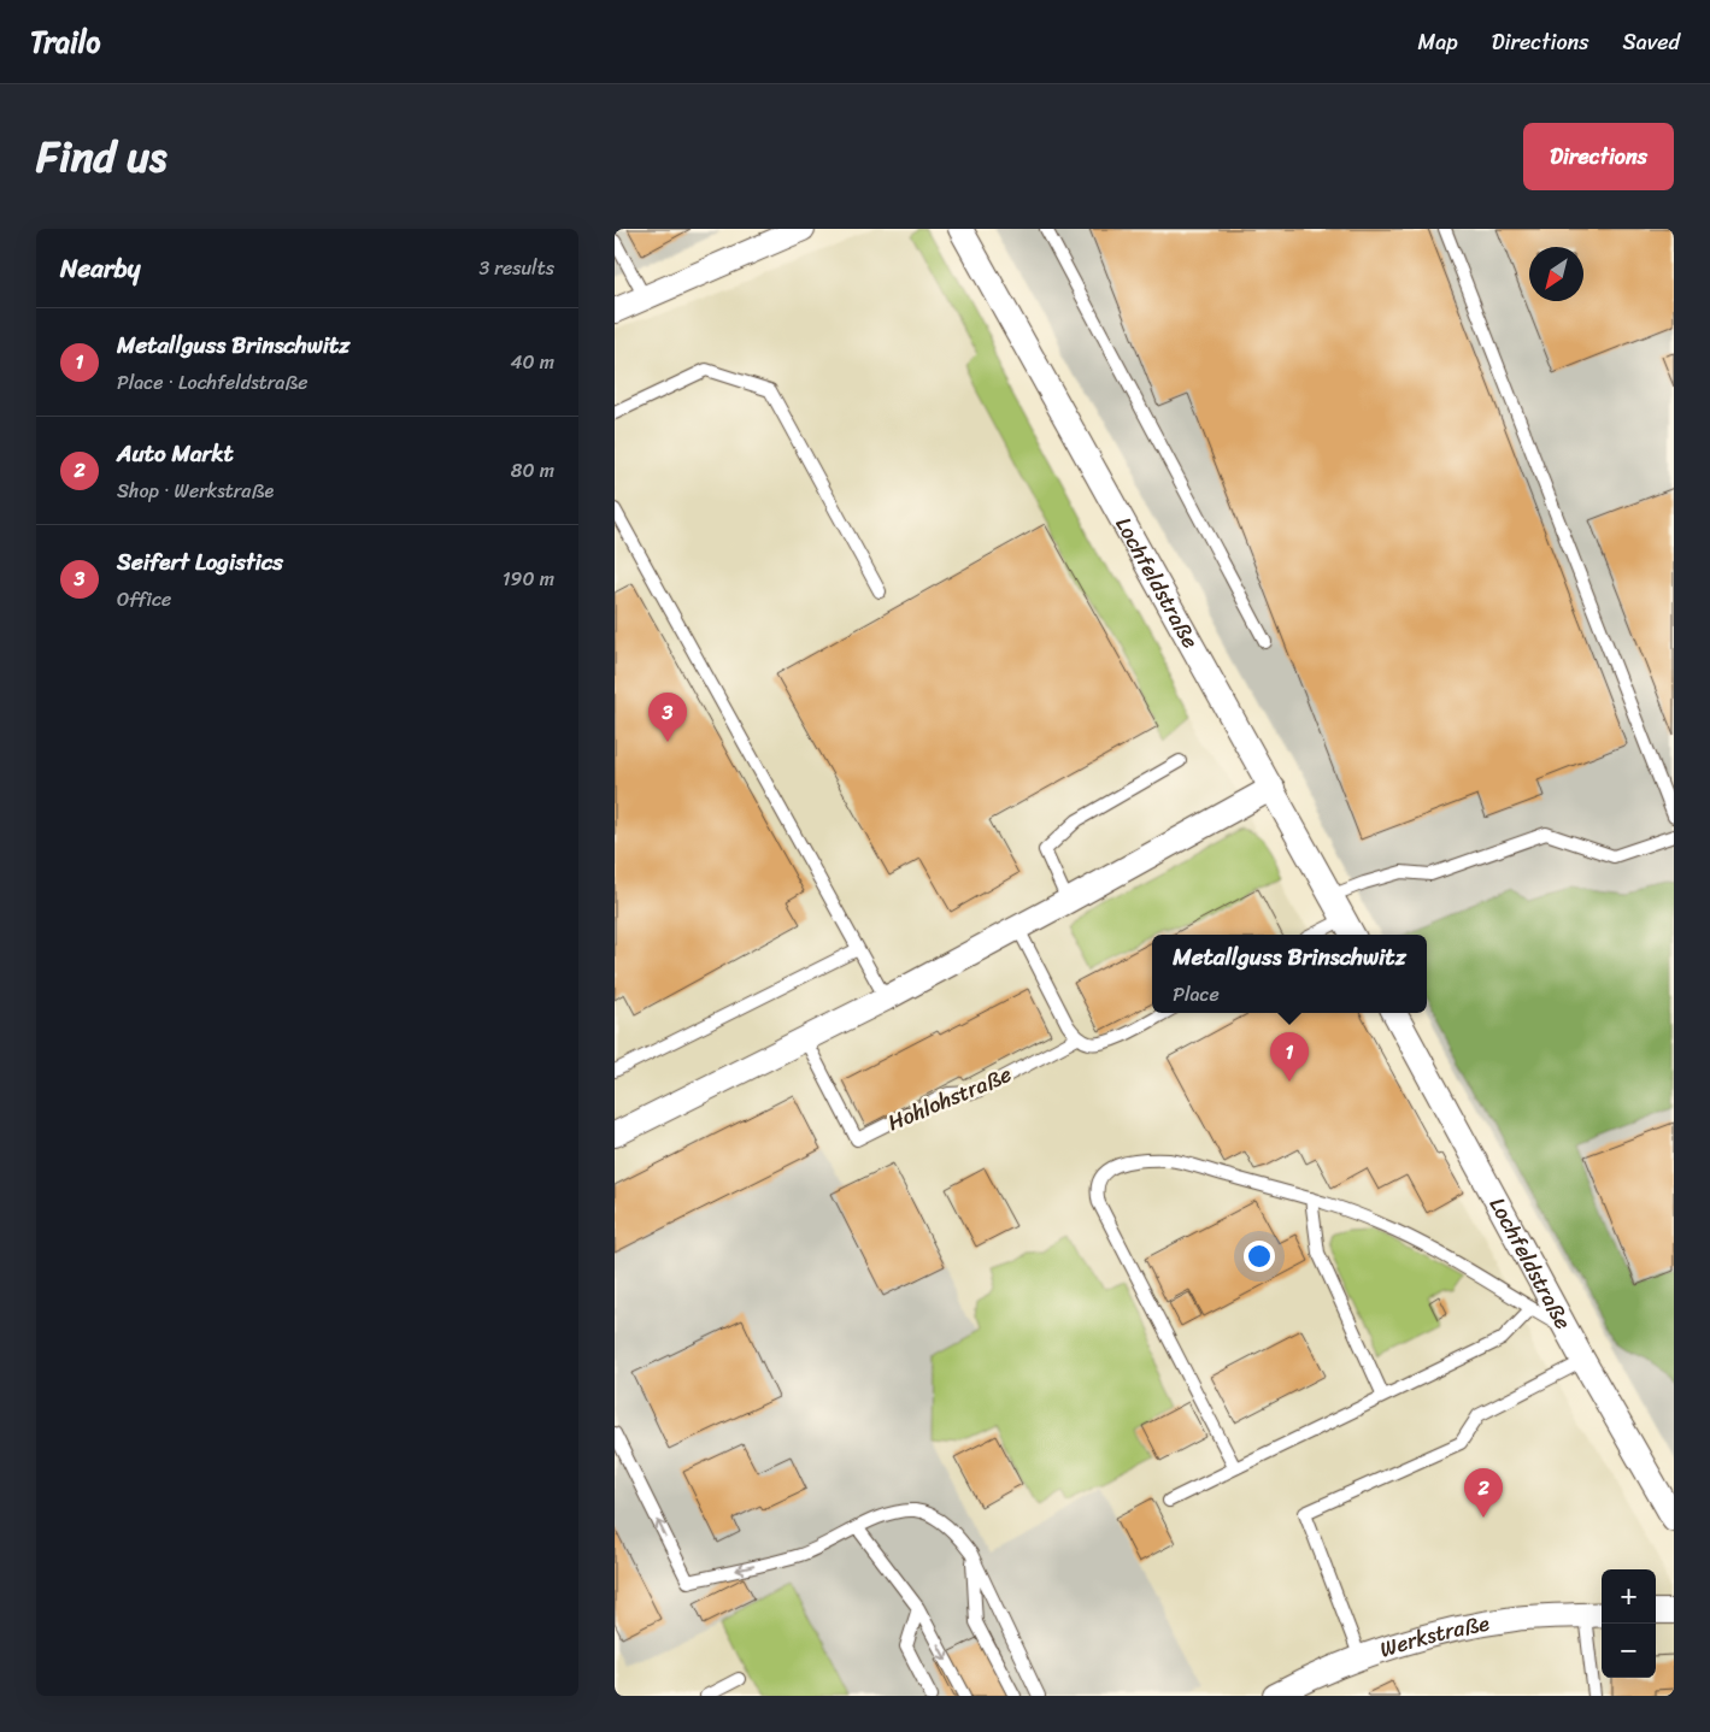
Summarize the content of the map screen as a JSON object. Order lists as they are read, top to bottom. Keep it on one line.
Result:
{"streets":{"street":["Lochfeldstraße","Werkstraße"],"lane":["Hohlohstraße"]},"north":"bottom left","page":{"header":"Trailo","nav":["Map","Directions","Saved"],"title":"Find us","buttons":"Directions","heading":["Nearby","3 results"],"list":[{"mark":"1","name":"Metallguss Brinschwitz","note":"Place · Lochfeldstraße","value":"40 m"},{"mark":"2","name":"Auto Markt","note":"Shop · Werkstraße","value":"80 m"},{"mark":"3","name":"Seifert Logistics","note":"Office","value":"190 m"}],"pins":["3","1","2"],"popup":["Metallguss Brinschwitz","Place"],"map_buttons":["+","−"]}}
